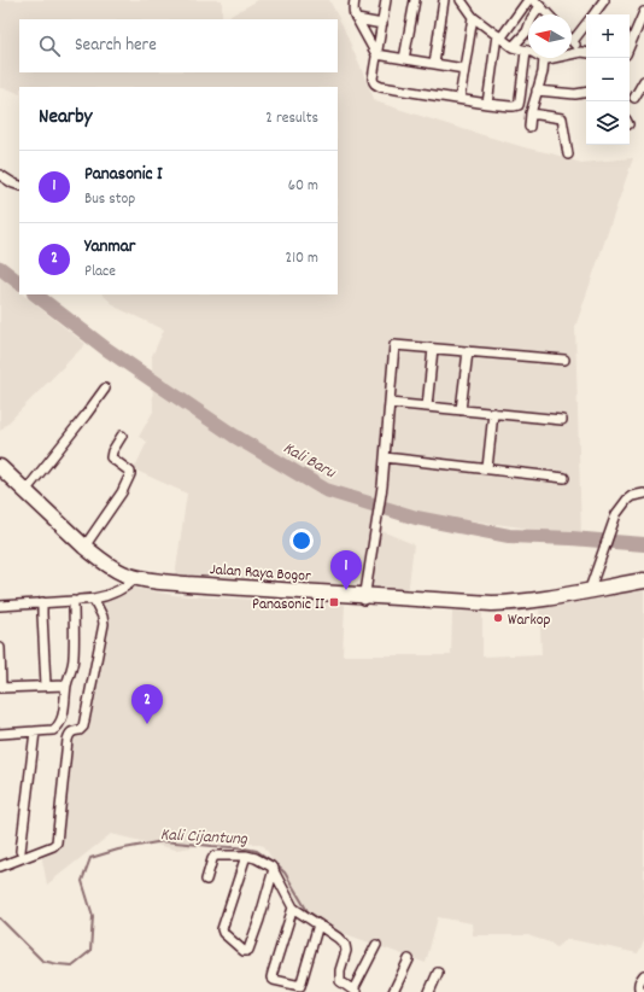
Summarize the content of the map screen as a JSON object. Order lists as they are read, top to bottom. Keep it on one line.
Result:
{"streets":{"highway":["Jalan Raya Bogor"]},"water":["Kali Baru","Kali Cijantung"],"places":{"transit":["Panasonic II"],"other":["Warkop"]},"north":"left","page":{"map_buttons":["+","−"],"search":"Search here","heading":["Nearby","2 results"],"list":[{"mark":"1","name":"Panasonic I","note":"Bus stop","value":"60 m"},{"mark":"2","name":"Yanmar","note":"Place","value":"210 m"}],"pins":["1","2"]}}
